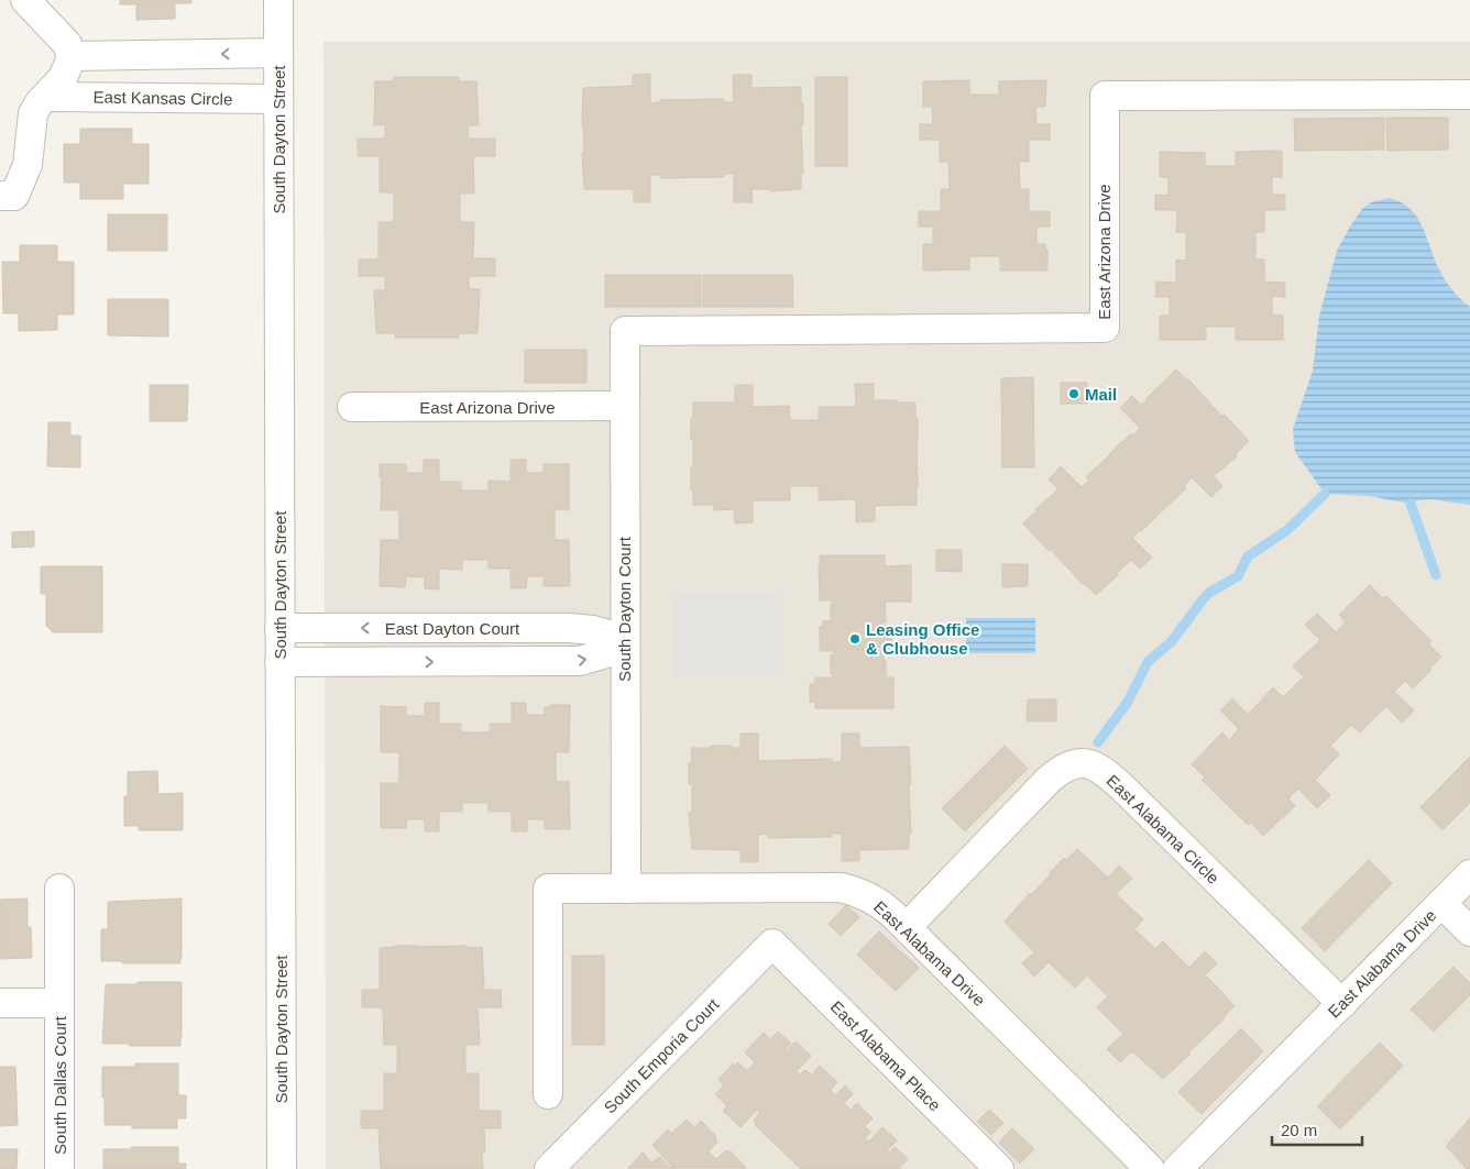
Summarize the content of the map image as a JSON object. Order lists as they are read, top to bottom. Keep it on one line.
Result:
{"streets":{"street":["East Kansas Circle","South Dayton Street","East Arizona Drive","South Dayton Court","East Dayton Court","East Alabama Circle","East Alabama Drive","South Emporia Court","East Alabama Place","South Dallas Court"]},"crossings":[["East Kansas Circle","South Dayton Street"],["South Dayton Street","East Dayton Court"],["East Arizona Drive","South Dayton Court"],["South Dayton Court","East Dayton Court"],["South Dayton Court","East Alabama Drive"],["East Alabama Circle","East Alabama Drive"],["South Emporia Court","East Alabama Place"]],"places":["Mail","Leasing Office & Clubhouse"],"scale_bar":"20 m"}
